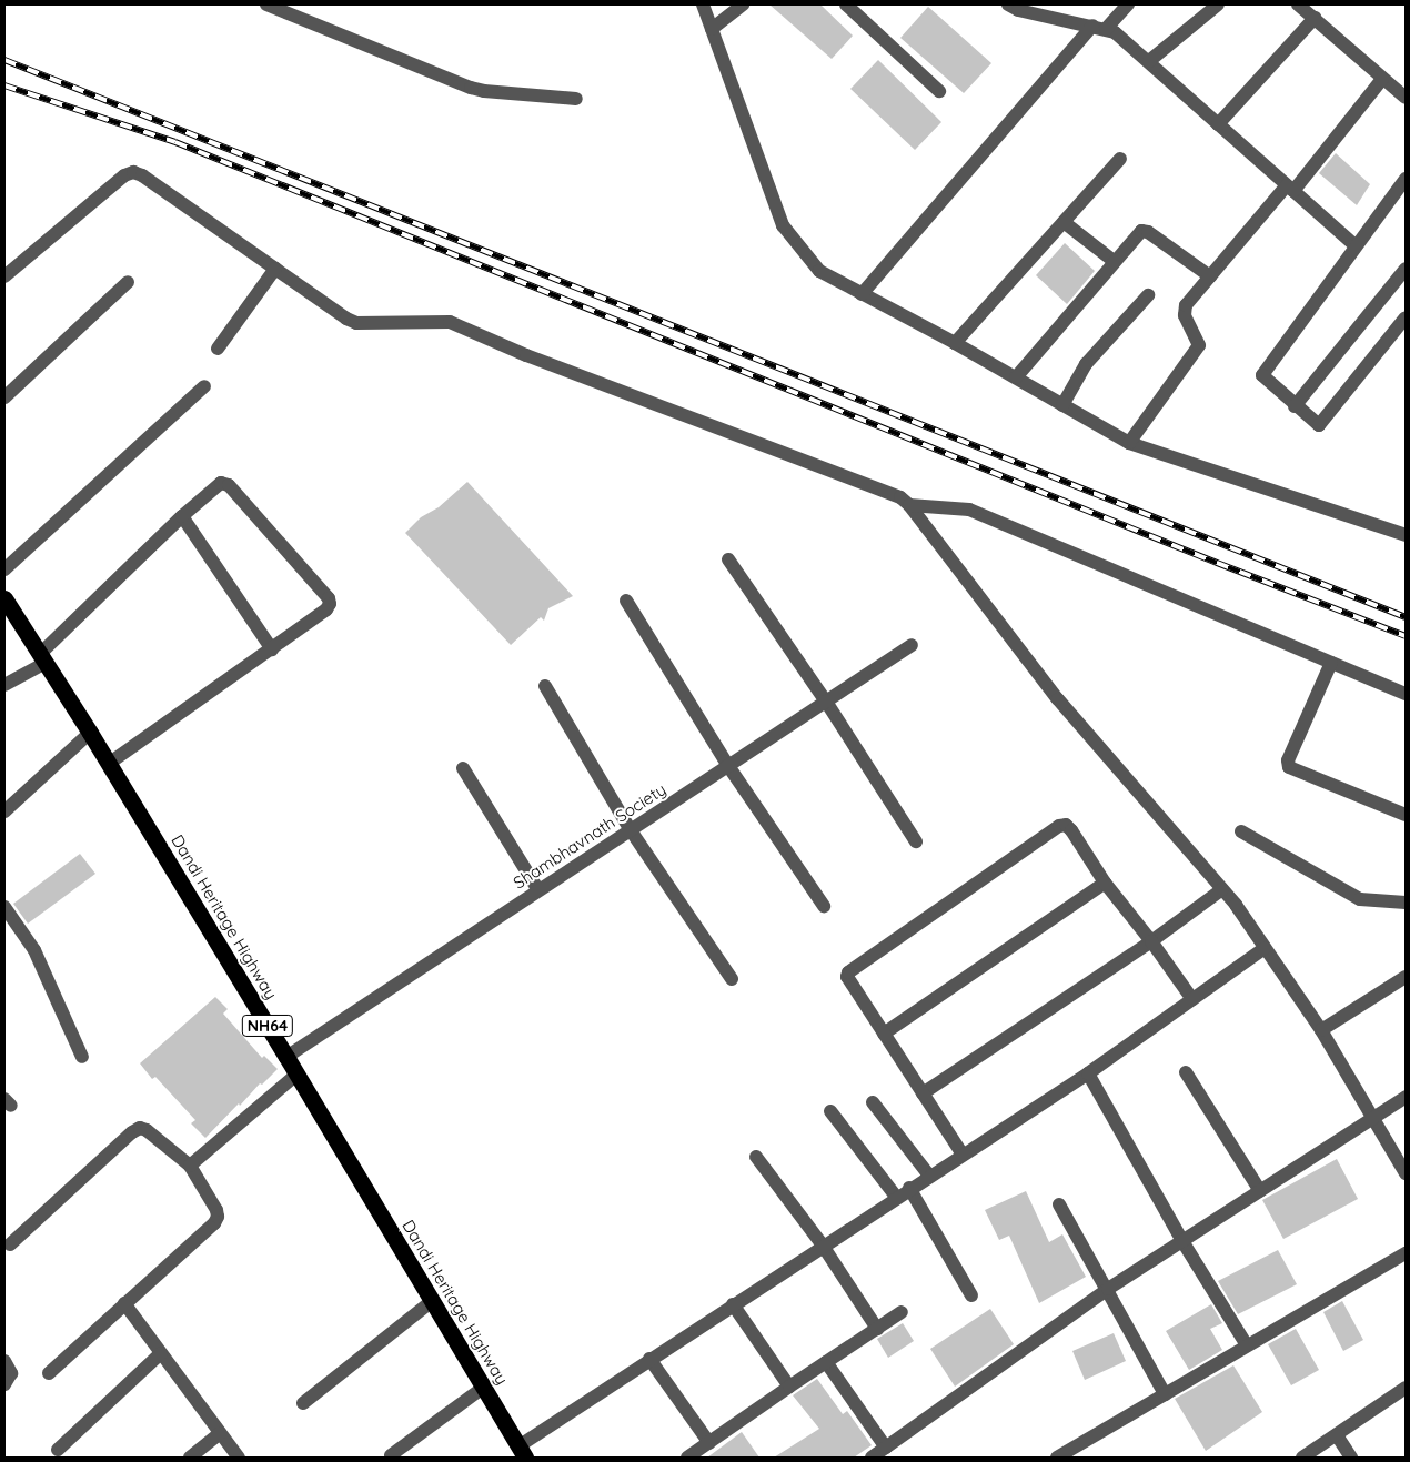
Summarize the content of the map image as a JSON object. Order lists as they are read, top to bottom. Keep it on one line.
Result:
{"streets":{"highway":["Dandi Heritage Highway","NH64"],"street":["Shambhavnath Society"]},"crossings":[["Shambhavnath Society","Dandi Heritage Highway"]]}
